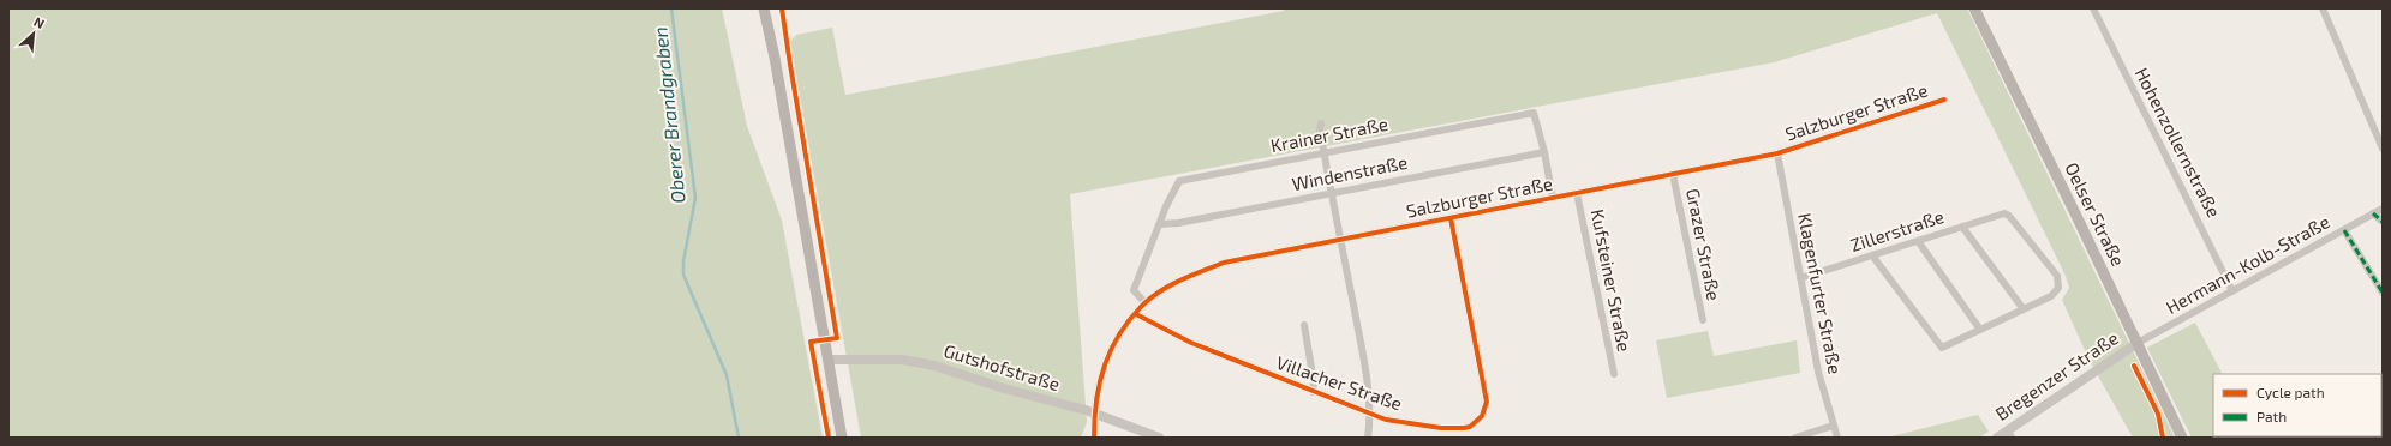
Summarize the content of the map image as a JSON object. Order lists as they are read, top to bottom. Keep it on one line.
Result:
{"streets":{"main road":["Oelser Straße"],"street":["Salzburger Straße","Krainer Straße","Hohenzollernstraße","Windenstraße","Zillerstraße","Grazer Straße","Hermann-Kolb-Straße","Kufsteiner Straße","Klagenfurter Straße","Gutshofstraße","Bregenzer Straße","Villacher Straße"]},"crossings":[["Salzburger Straße","Krainer Straße"],["Salzburger Straße","Grazer Straße"],["Salzburger Straße","Kufsteiner Straße"],["Salzburger Straße","Klagenfurter Straße"],["Salzburger Straße","Gutshofstraße"],["Salzburger Straße","Villacher Straße"],["Krainer Straße","Windenstraße"],["Hohenzollernstraße","Hermann-Kolb-Straße"],["Oelser Straße","Hermann-Kolb-Straße"],["Oelser Straße","Bregenzer Straße"],["Zillerstraße","Klagenfurter Straße"],["Hermann-Kolb-Straße","Bregenzer Straße"]],"water":["Oberer Brandgraben"],"legend":["Cycle path","Path"],"north":"top right"}
